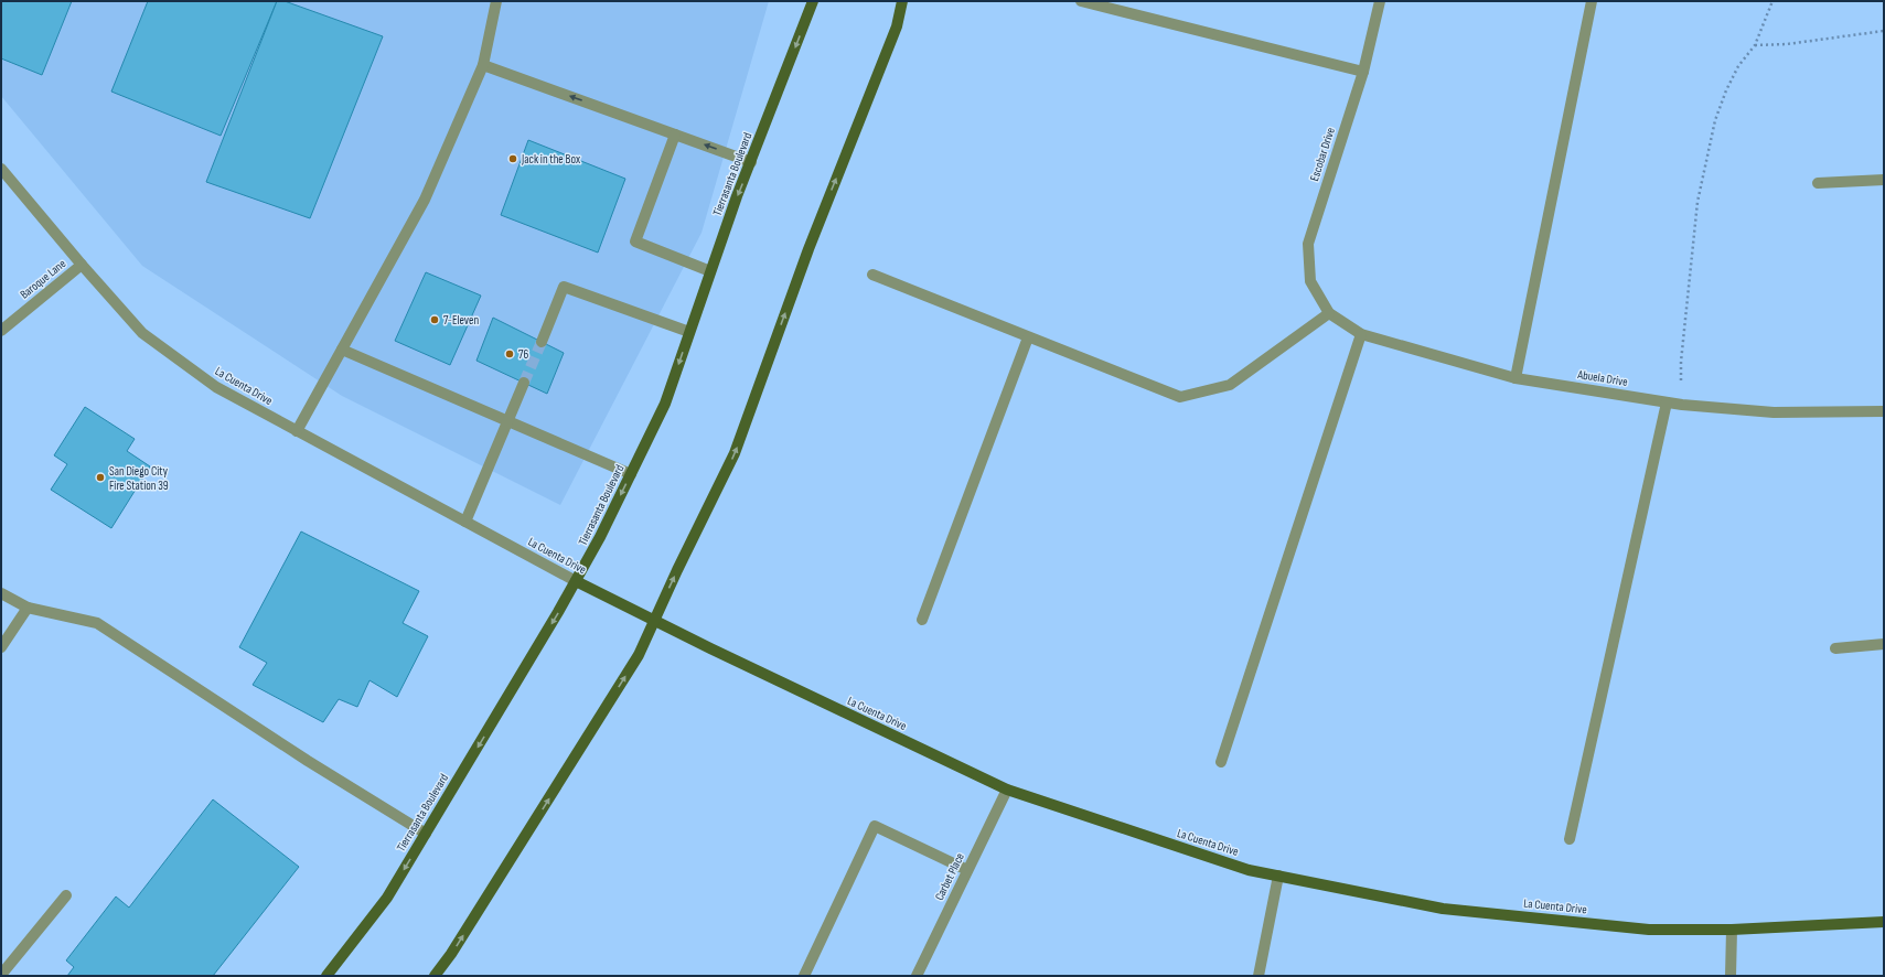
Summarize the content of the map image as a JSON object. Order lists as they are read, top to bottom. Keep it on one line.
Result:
{"streets":{"main road":["Tierrasanta Boulevard","La Cuenta Drive"],"street":["Escobar Drive","Baroque Lane","Abuela Drive","Carbet Place"]},"crossings":[["Escobar Drive","Abuela Drive"],["Tierrasanta Boulevard","La Cuenta Drive"],["Baroque Lane","La Cuenta Drive"],["La Cuenta Drive","Carbet Place"]],"places":["Jack in the Box","7-Eleven","76","San Diego City Fire Station 39"]}
